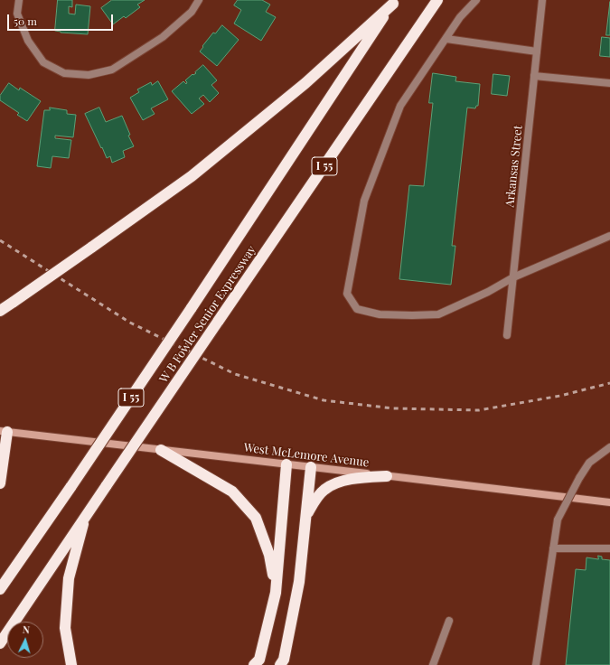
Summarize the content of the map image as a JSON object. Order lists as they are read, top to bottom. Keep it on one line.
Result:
{"streets":{"highway":["I 55","W B Fowler Senior Expressway"],"main road":["West McLemore Avenue"],"street":["Arkansas Street"]},"scale_bar":"50 m","north":"top"}
